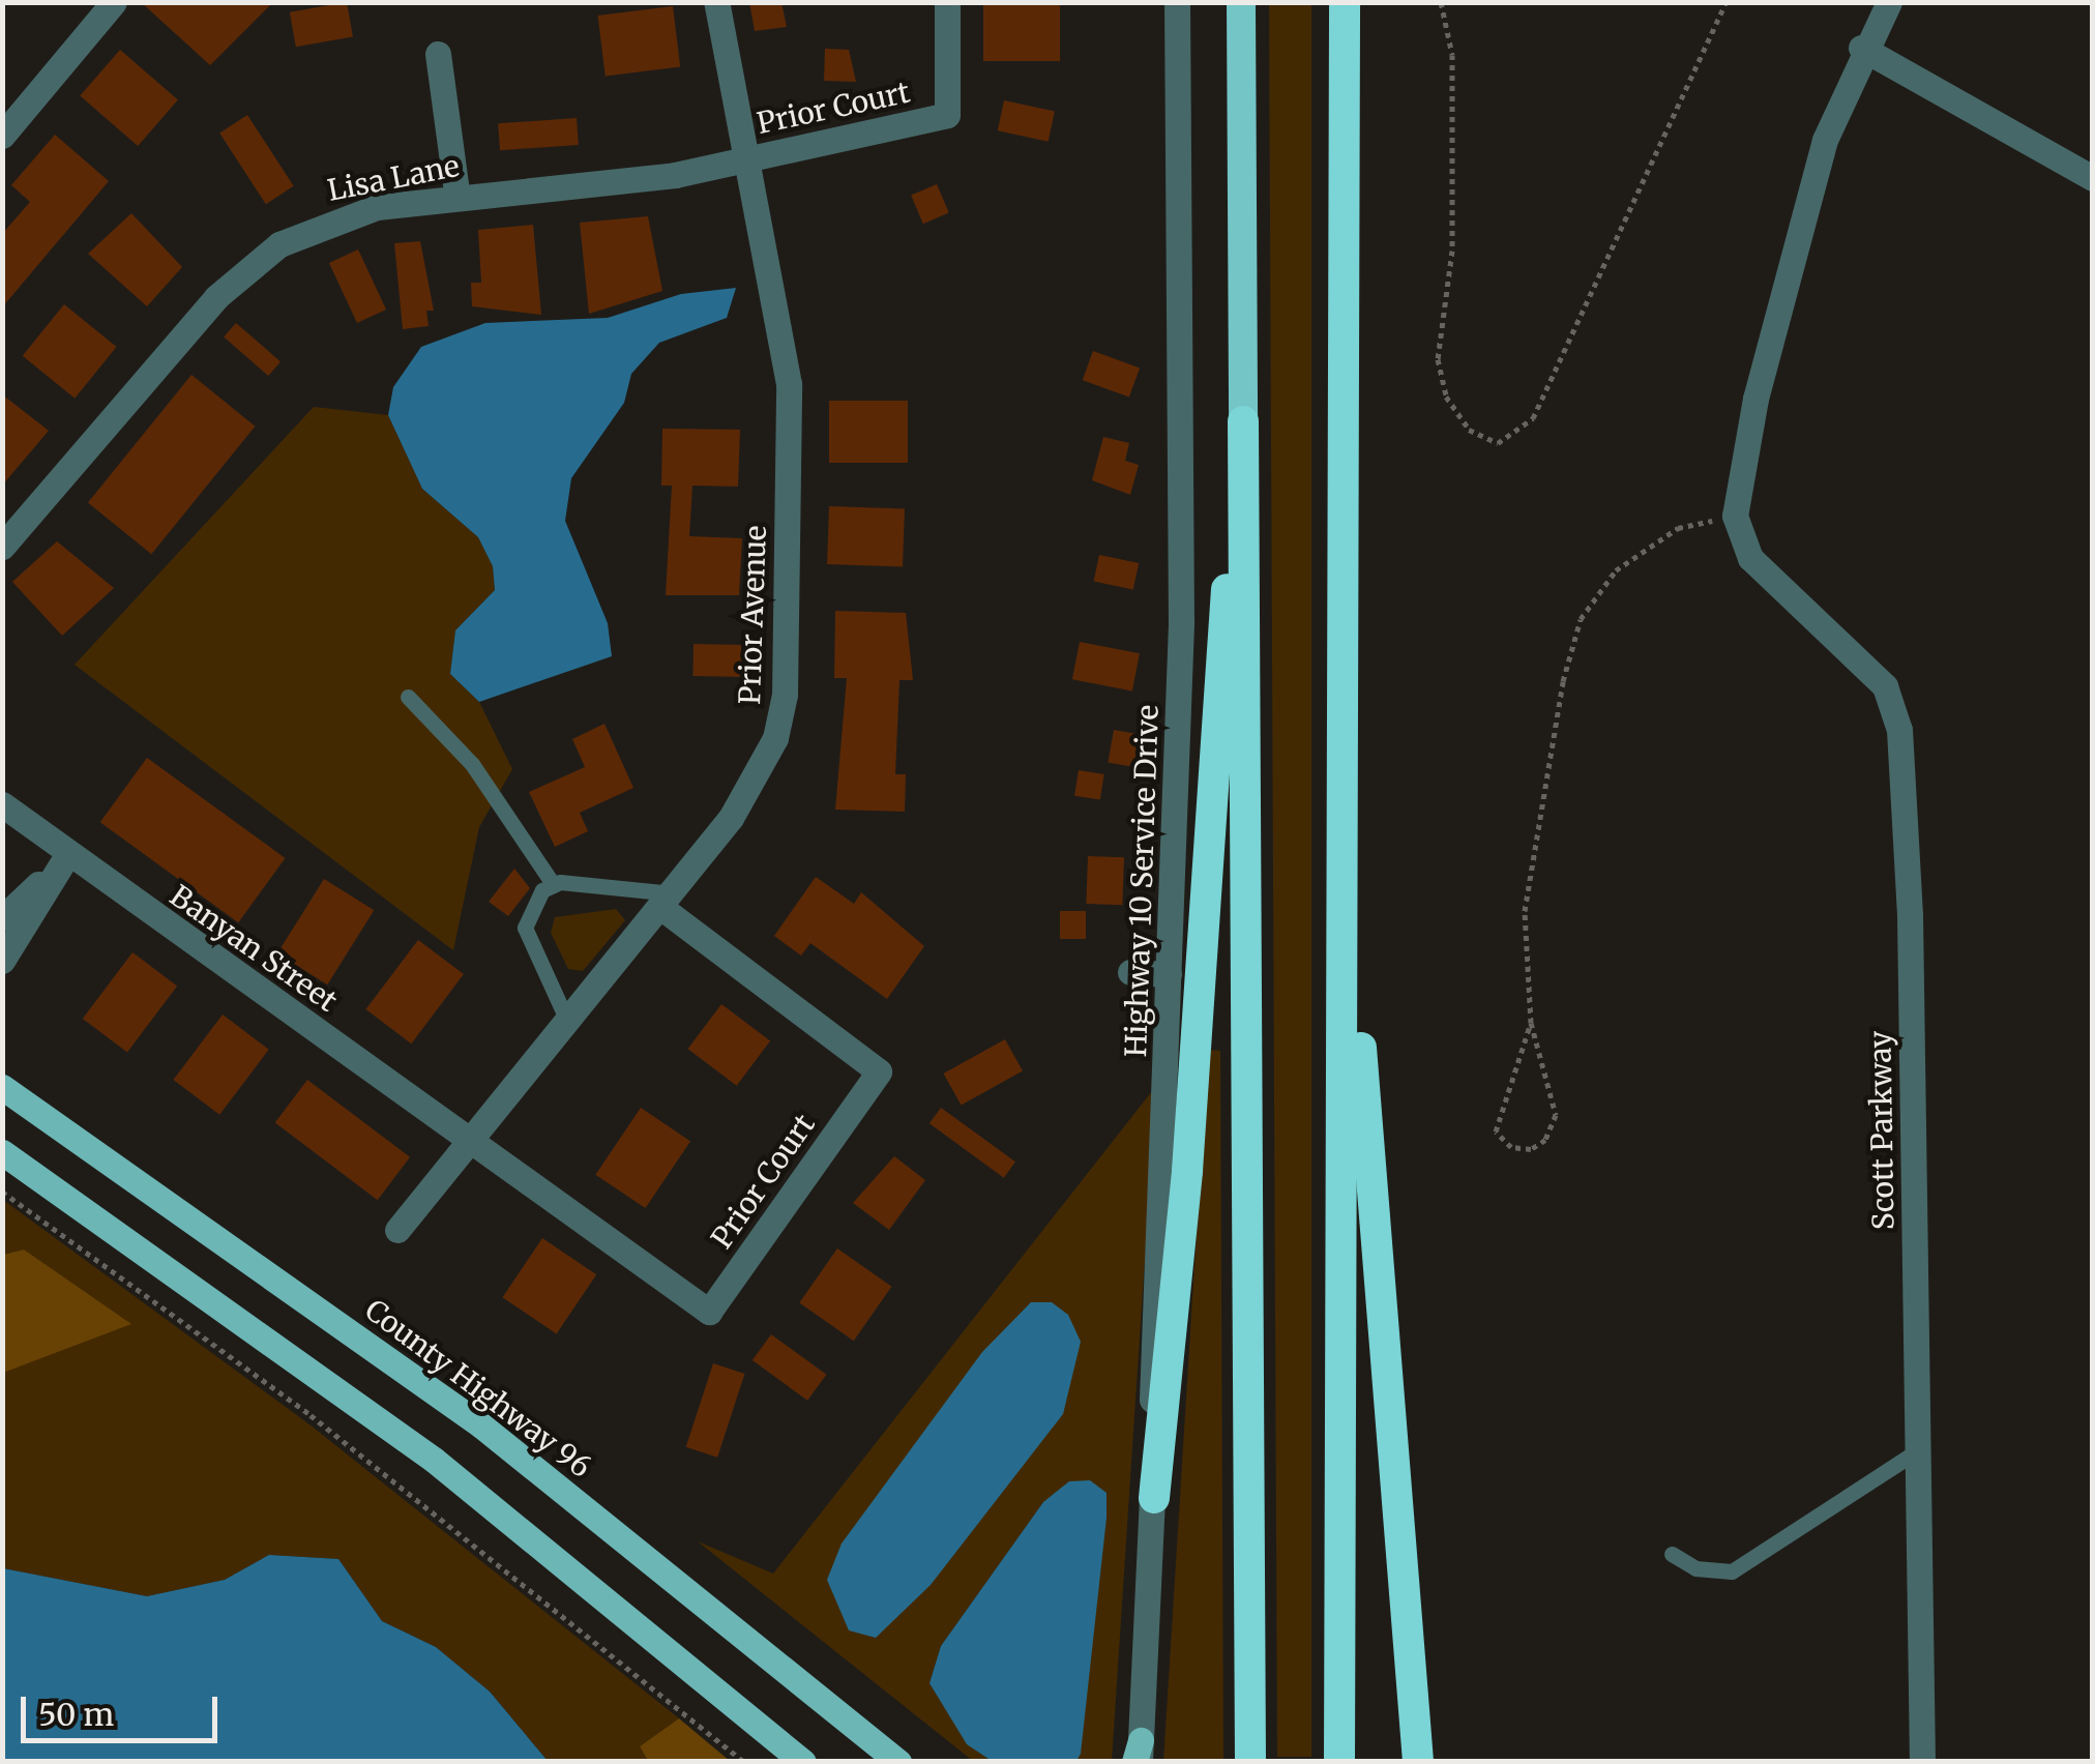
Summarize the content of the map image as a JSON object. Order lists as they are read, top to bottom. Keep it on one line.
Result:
{"streets":{"main road":["County Highway 96"],"street":["Prior Court","Lisa Lane","Prior Avenue","Highway 10 Service Drive","Banyan Street","Scott Parkway"]},"crossings":[["Prior Court","Lisa Lane"],["Prior Court","Prior Avenue"],["Prior Court","Banyan Street"],["Lisa Lane","Prior Avenue"],["Prior Avenue","Banyan Street"]],"scale_bar":"50 m"}
